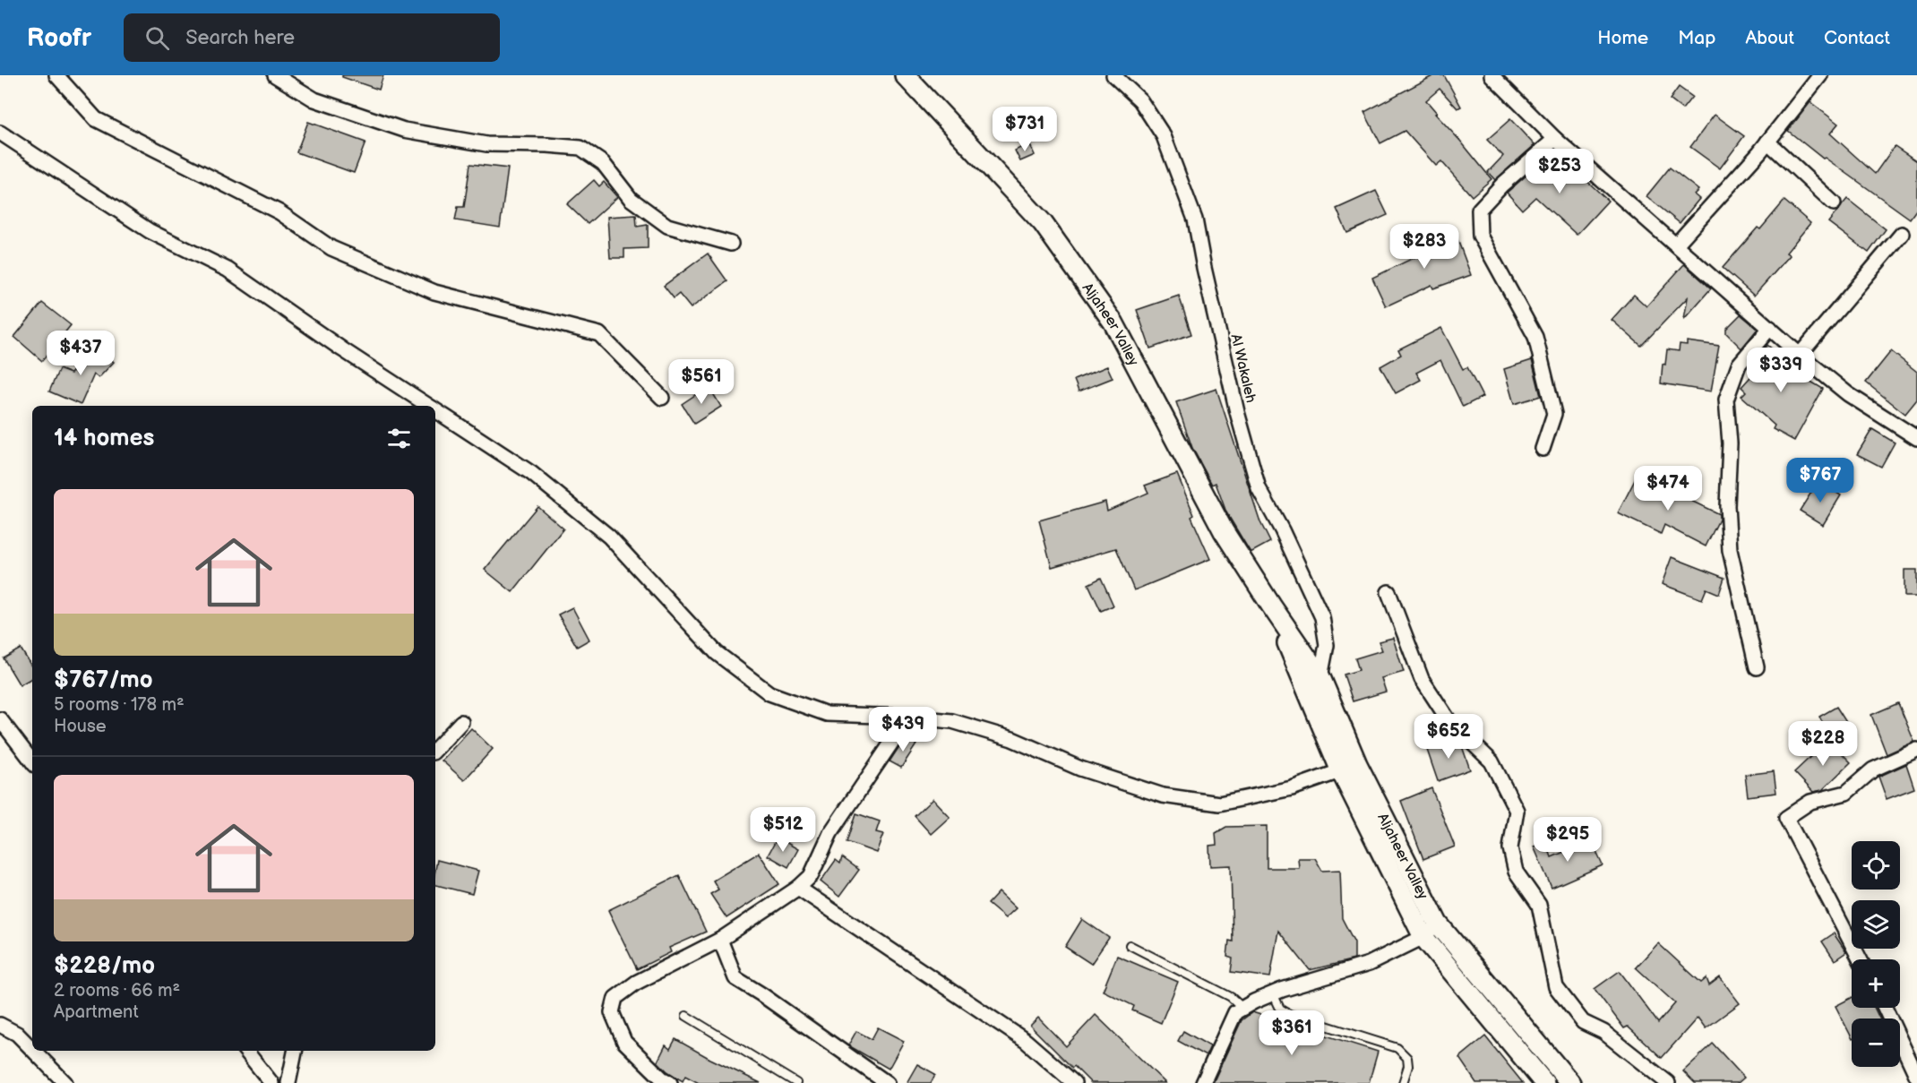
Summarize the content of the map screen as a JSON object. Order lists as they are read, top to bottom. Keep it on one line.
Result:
{"streets":{"street":["Aljaheer Valley","Al Wakaleh"]},"crossings":[["Aljaheer Valley","Al Wakaleh"]],"page":{"header":"Roofr","search":"Search here","nav":["Home","Map","About","Contact"],"price":["$731","$253","$283","$437","$339","$561","$767","$474","$439","$652","$228","$512","$295","$361"],"heading":"14 homes","list":[{"name":"$767/mo","note":"5 rooms · 178 m² · House"},{"name":"$228/mo","note":"2 rooms · 66 m² · Apartment"}],"map_buttons":["+","−"]}}
